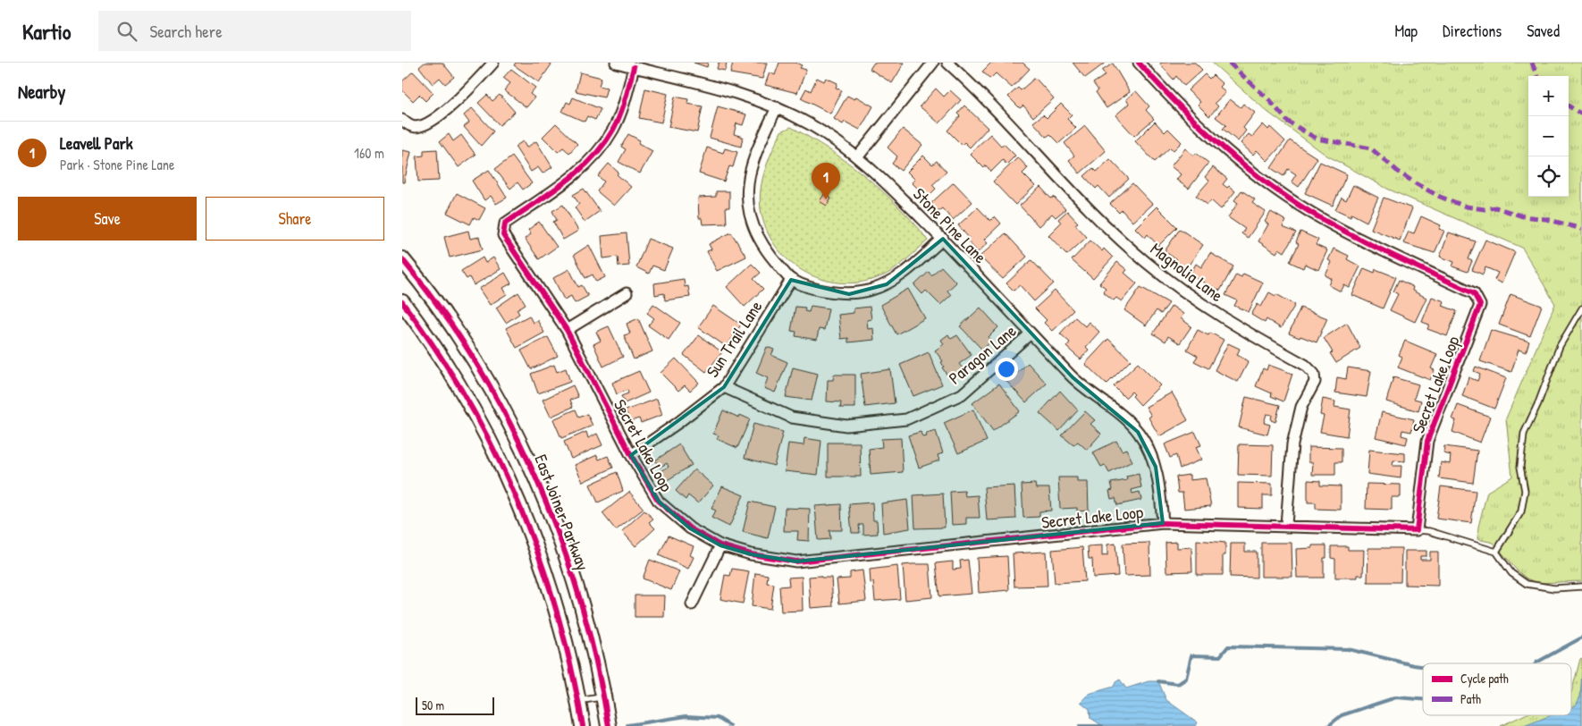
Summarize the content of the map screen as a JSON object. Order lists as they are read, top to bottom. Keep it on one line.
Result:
{"streets":{"main road":["East Joiner Parkway"],"street":["Stone Pine Lane","Magnolia Lane","Sun Trail Lane","Paragon Lane","Secret Lake Loop"]},"crossings":[["Stone Pine Lane","Paragon Lane"],["Stone Pine Lane","Secret Lake Loop"],["Magnolia Lane","Secret Lake Loop"],["Sun Trail Lane","Paragon Lane"],["Sun Trail Lane","Secret Lake Loop"]],"legend":["Cycle path","Path"],"scale_bar":"50 m","page":{"header":"Kartio","search":"Search here","nav":["Map","Directions","Saved"],"heading":"Nearby","map_buttons":["+","−"],"list":[{"mark":"1","name":"Leavell Park","note":"Park · Stone Pine Lane","value":"160 m"}],"pins":"1","buttons":["Save","Share"],"scale":"50 m"}}
